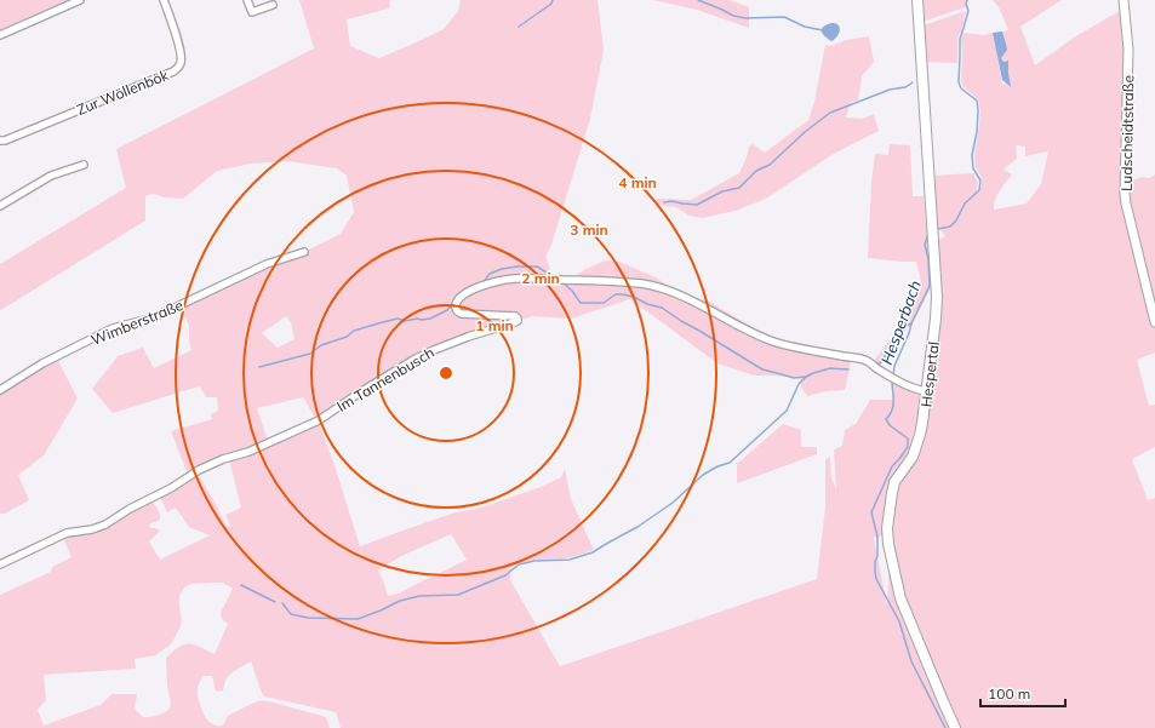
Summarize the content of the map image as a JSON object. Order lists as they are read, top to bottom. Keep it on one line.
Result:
{"streets":{"main road":["Hespertal"],"street":["Zur Wöllenbök","Ludscheidtstraße","Wimberstraße","Im Tannenbusch"]},"crossings":[["Hespertal","Im Tannenbusch"]],"water":["Hesperbach"],"scale_bar":"100 m","rings":["4 min","3 min","2 min","1 min"]}
